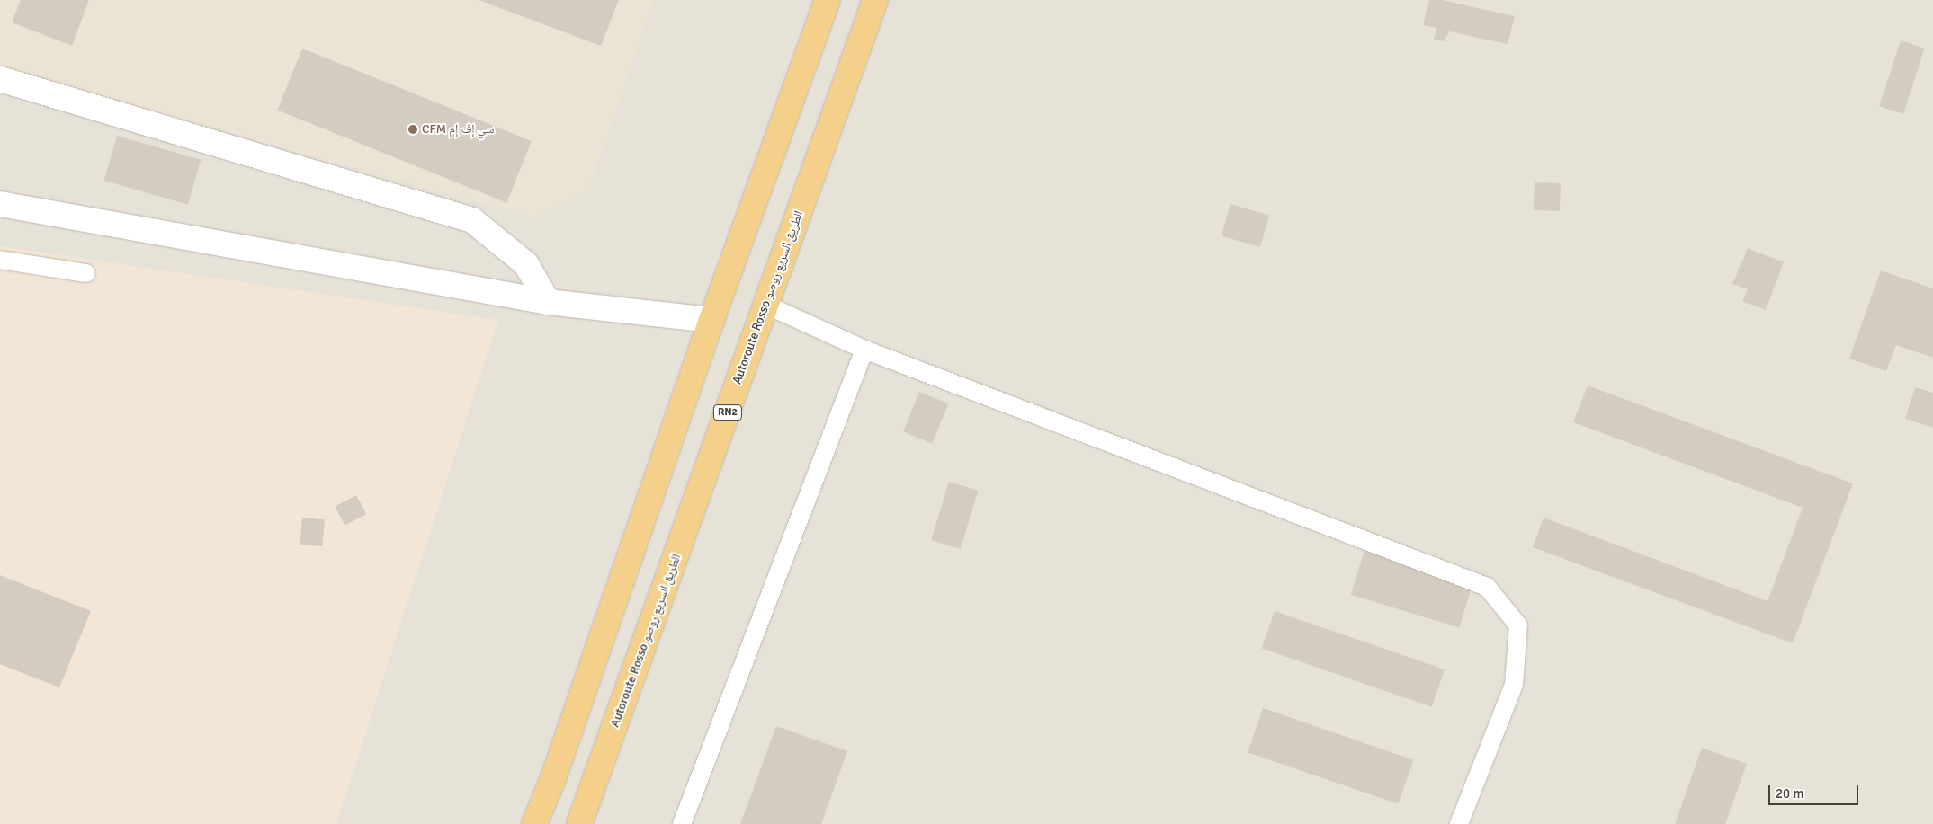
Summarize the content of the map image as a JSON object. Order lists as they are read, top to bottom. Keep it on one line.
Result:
{"streets":{"highway":["Autoroute Rosso الطريق السريع روصو","RN2"]},"places":["CFM سي إف إم"],"scale_bar":"20 m"}
